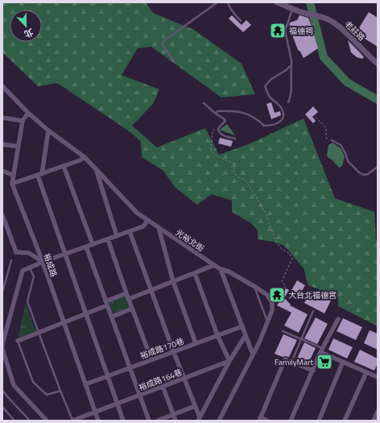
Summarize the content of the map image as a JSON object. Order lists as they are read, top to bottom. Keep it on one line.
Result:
{"streets":{"street":["老莊路","光裕北街","裕成路","裕成路170巷","裕成路164巷"]},"crossings":[["光裕北街","裕成路"],["裕成路","裕成路170巷"],["裕成路","裕成路164巷"]],"places":{"temple":["福德祠","大台北福德宮"],"supermarket":["FamilyMart"]},"north":"bottom"}
